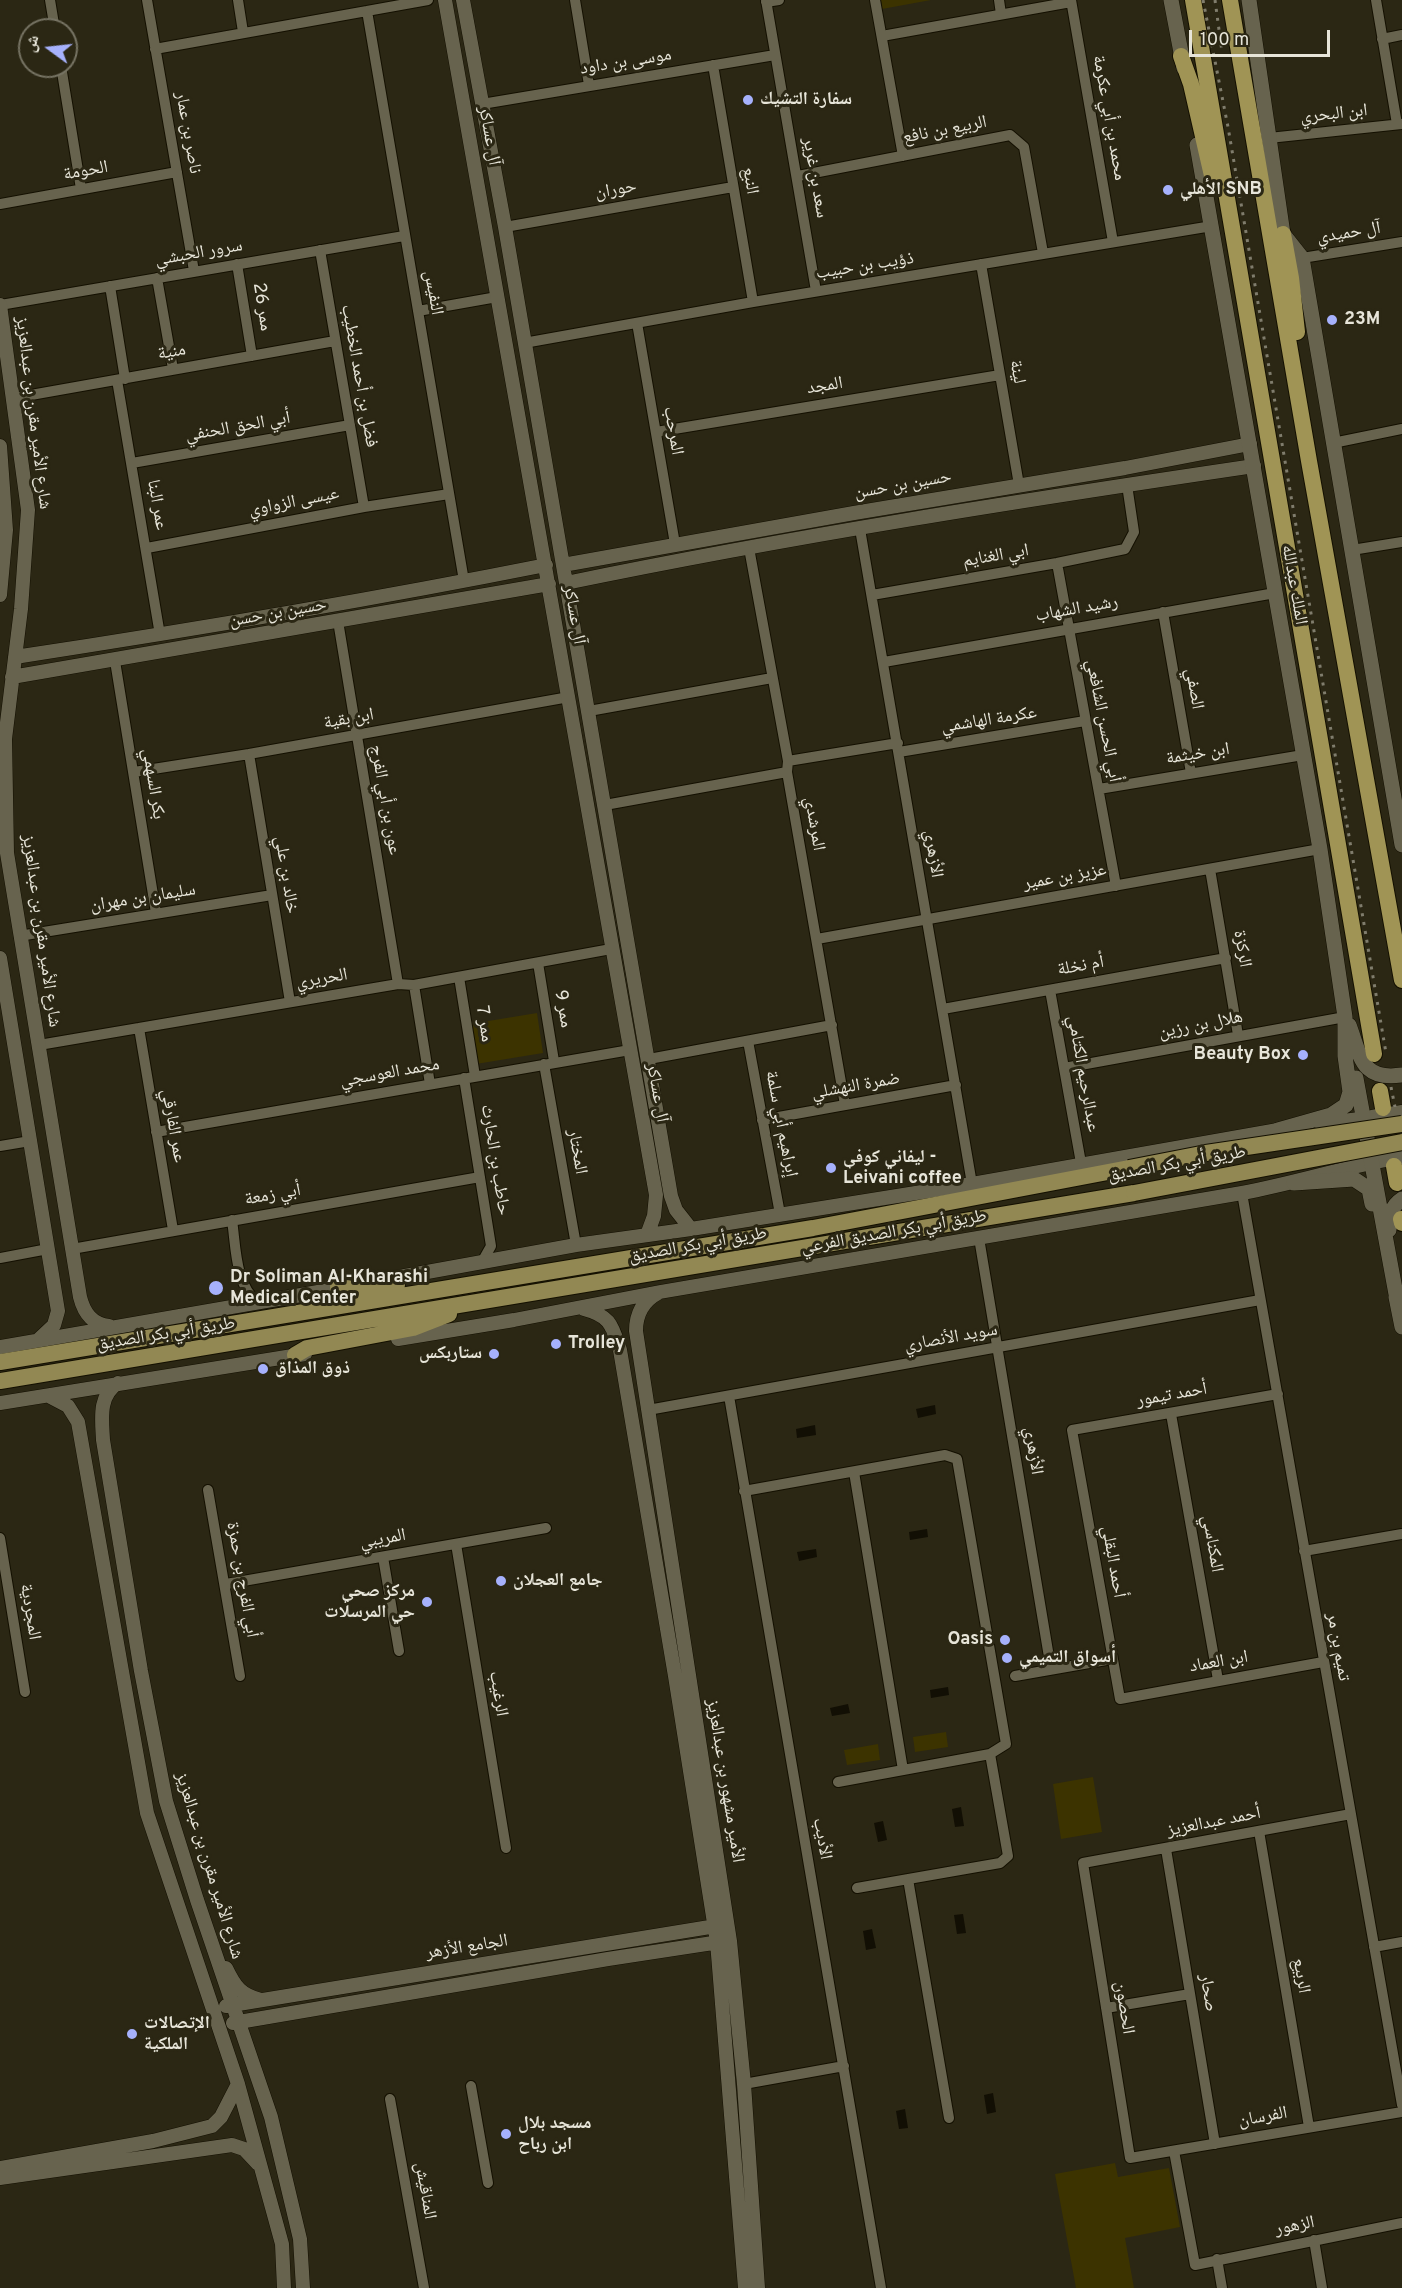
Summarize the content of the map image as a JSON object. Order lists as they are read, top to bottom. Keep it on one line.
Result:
{"streets":{"highway":["الملك عبدالله"],"main road":["طريق أبي بكر الصديق","طريق أبي بكر الصديق الفرعي"],"street":["موسى بن داود","ابن البحري","محمد بن أبي عكرمة","الربيع بن نافع","ناصر بن عمار","آل عساكر","الحومة","سعد بن غرير","النبع","حوران","آل حميدي","سرور الحبشي","ذؤيب بن حبيب","النفيس","ممر 26","منية","لينة","فضل بن أحمد الخطيب","المجد","شارع الأمير مقرن بن عبدالعزيز","أبي الحق الحنفي","المرحب","حسين بن حسن","عيسى الزواوي","عمر البنا","ابي الغنايم","رشيد الشهاب","الصفي","ابن بقية","عكرمة الهاشمي","أبي الحسن الشافعي","ابن خيثمة","بكر السهمي","عون بن أبي الفرج","المرشدي","الأزهري","خالد بن علي","عزيز بن عمير","سليمان بن مهران","الركزة","أم نخلة","الحريري","ممر 9","ممر 7","هلال بن رزين","محمد العوسجي","عبدالرحيم الكتامي","ضمرة النهشلي","إبراهيم أبي سلمة","عمر الفارقي","المختار","حاطب بن الحارث","أبي زمعة","سويد الأنصاري","أحمد تيمور","المريبي","المكناسي","أحمد البقلي","أبي الفرج بن حمزة","المجردية","تميم بن مر","ابن العماد","الرغيب","الأمير مشهور بن عبدالعزيز","أحمد عبدالعزيز","الأديب","الجامع الأزهر","الربيع","صحار","الحصون","الفرسان","المناقيش","الزهور"]},"crossings":[["موسى بن داود","آل عساكر"],["موسى بن داود","سعد بن غرير"],["موسى بن داود","النبع"],["محمد بن أبي عكرمة","ذؤيب بن حبيب"],["الربيع بن نافع","سعد بن غرير"],["الربيع بن نافع","ذؤيب بن حبيب"],["ناصر بن عمار","الحومة"],["ناصر بن عمار","سرور الحبشي"],["آل عساكر","حوران"],["آل عساكر","ذؤيب بن حبيب"],["آل عساكر","حسين بن حسن"],["آل عساكر","ابن بقية"],["آل عساكر","عكرمة الهاشمي"],["آل عساكر","الحريري"],["آل عساكر","محمد العوسجي"],["آل عساكر","طريق أبي بكر الصديق الفرعي"],["سعد بن غرير","ذؤيب بن حبيب"],["النبع","حوران"],["النبع","ذؤيب بن حبيب"],["سرور الحبشي","النفيس"],["سرور الحبشي","ممر 26"],["سرور الحبشي","فضل بن أحمد الخطيب"],["سرور الحبشي","شارع الأمير مقرن بن عبدالعزيز"],["سرور الحبشي","عمر البنا"],["ذؤيب بن حبيب","لينة"],["ذؤيب بن حبيب","المرحب"],["ذؤيب بن حبيب","الملك عبدالله"],["النفيس","حسين بن حسن"],["النفيس","عيسى الزواوي"],["ممر 26","منية"],["منية","فضل بن أحمد الخطيب"],["منية","شارع الأمير مقرن بن عبدالعزيز"],["منية","عمر البنا"],["لينة","المجد"],["لينة","حسين بن حسن"],["فضل بن أحمد الخطيب","أبي الحق الحنفي"],["فضل بن أحمد الخطيب","عيسى الزواوي"],["المجد","المرحب"],["شارع الأمير مقرن بن عبدالعزيز","حسين بن حسن"],["شارع الأمير مقرن بن عبدالعزيز","سليمان بن مهران"],["شارع الأمير مقرن بن عبدالعزيز","الحريري"],["شارع الأمير مقرن بن عبدالعزيز","أبي زمعة"],["شارع الأمير مقرن بن عبدالعزيز","طريق أبي بكر الصديق الفرعي"],["شارع الأمير مقرن بن عبدالعزيز","الجامع الأزهر"],["أبي الحق الحنفي","عمر البنا"],["المرحب","حسين بن حسن"],["حسين بن حسن","عمر البنا"],["حسين بن حسن","ابي الغنايم"],["حسين بن حسن","الملك عبدالله"],["حسين بن حسن","بكر السهمي"],["حسين بن حسن","عون بن أبي الفرج"],["حسين بن حسن","المرشدي"],["حسين بن حسن","الأزهري"],["عيسى الزواوي","عمر البنا"],["ابي الغنايم","أبي الحسن الشافعي"],["ابي الغنايم","الأزهري"],["الملك عبدالله","رشيد الشهاب"],["الملك عبدالله","ابن خيثمة"],["الملك عبدالله","عزيز بن عمير"],["الملك عبدالله","هلال بن رزين"],["الملك عبدالله","طريق أبي بكر الصديق الفرعي"],["رشيد الشهاب","الصفي"],["رشيد الشهاب","أبي الحسن الشافعي"],["رشيد الشهاب","الأزهري"],["الصفي","ابن خيثمة"],["ابن بقية","بكر السهمي"],["ابن بقية","عون بن أبي الفرج"],["ابن بقية","خالد بن علي"],["عكرمة الهاشمي","أبي الحسن الشافعي"],["عكرمة الهاشمي","المرشدي"],["عكرمة الهاشمي","الأزهري"],["أبي الحسن الشافعي","ابن خيثمة"],["أبي الحسن الشافعي","عزيز بن عمير"],["بكر السهمي","سليمان بن مهران"],["عون بن أبي الفرج","الحريري"],["المرشدي","عزيز بن عمير"],["المرشدي","ضمرة النهشلي"],["الأزهري","عزيز بن عمير"],["الأزهري","أم نخلة"],["الأزهري","ضمرة النهشلي"],["الأزهري","طريق أبي بكر الصديق الفرعي"],["الأزهري","سويد الأنصاري"],["خالد بن علي","سليمان بن مهران"],["خالد بن علي","الحريري"],["عزيز بن عمير","الركزة"],["الركزة","أم نخلة"],["الركزة","هلال بن رزين"],["أم نخلة","عبدالرحيم الكتامي"],["الحريري","ممر 9"],["الحريري","ممر 7"],["الحريري","عمر الفارقي"],["ممر 9","محمد العوسجي"],["ممر 9","المختار"],["ممر 7","محمد العوسجي"],["ممر 7","حاطب بن الحارث"],["هلال بن رزين","عبدالرحيم الكتامي"],["محمد العوسجي","عمر الفارقي"],["محمد العوسجي","المختار"],["محمد العوسجي","حاطب بن الحارث"],["عبدالرحيم الكتامي","طريق أبي بكر الصديق الفرعي"],["ضمرة النهشلي","إبراهيم أبي سلمة"],["إبراهيم أبي سلمة","طريق أبي بكر الصديق الفرعي"],["عمر الفارقي","أبي زمعة"],["المختار","طريق أبي بكر الصديق الفرعي"],["حاطب بن الحارث","أبي زمعة"],["طريق أبي بكر الصديق الفرعي","تميم بن مر"],["طريق أبي بكر الصديق الفرعي","الأمير مشهور بن عبدالعزيز"],["سويد الأنصاري","تميم بن مر"],["سويد الأنصاري","الأمير مشهور بن عبدالعزيز"],["سويد الأنصاري","الأديب"],["أحمد تيمور","المكناسي"],["أحمد تيمور","أحمد البقلي"],["أحمد تيمور","تميم بن مر"],["المريبي","أبي الفرج بن حمزة"],["المريبي","الرغيب"],["المكناسي","ابن العماد"],["أحمد البقلي","ابن العماد"],["تميم بن مر","ابن العماد"],["تميم بن مر","أحمد عبدالعزيز"],["الأمير مشهور بن عبدالعزيز","الجامع الأزهر"],["أحمد عبدالعزيز","الربيع"],["أحمد عبدالعزيز","صحار"],["أحمد عبدالعزيز","الحصون"],["الربيع","الفرسان"],["صحار","الفرسان"],["الحصون","الفرسان"],["الفرسان","الزهور"]],"places":["سفارة التشيك","الأهلي SNB","23M","Beauty Box","ليفاني كوفي - Leivani coffee","Dr Soliman Al-Kharashi Medical Center","Trolley","ستاربكس","ذوق المذاق","جامع العجلان","مركز صحي حي المرسلات","Oasis","أسواق التميمي","الإتصالات الملكية","مسجد بلال ابن رباح"],"scale_bar":"100 m","north":"left"}
